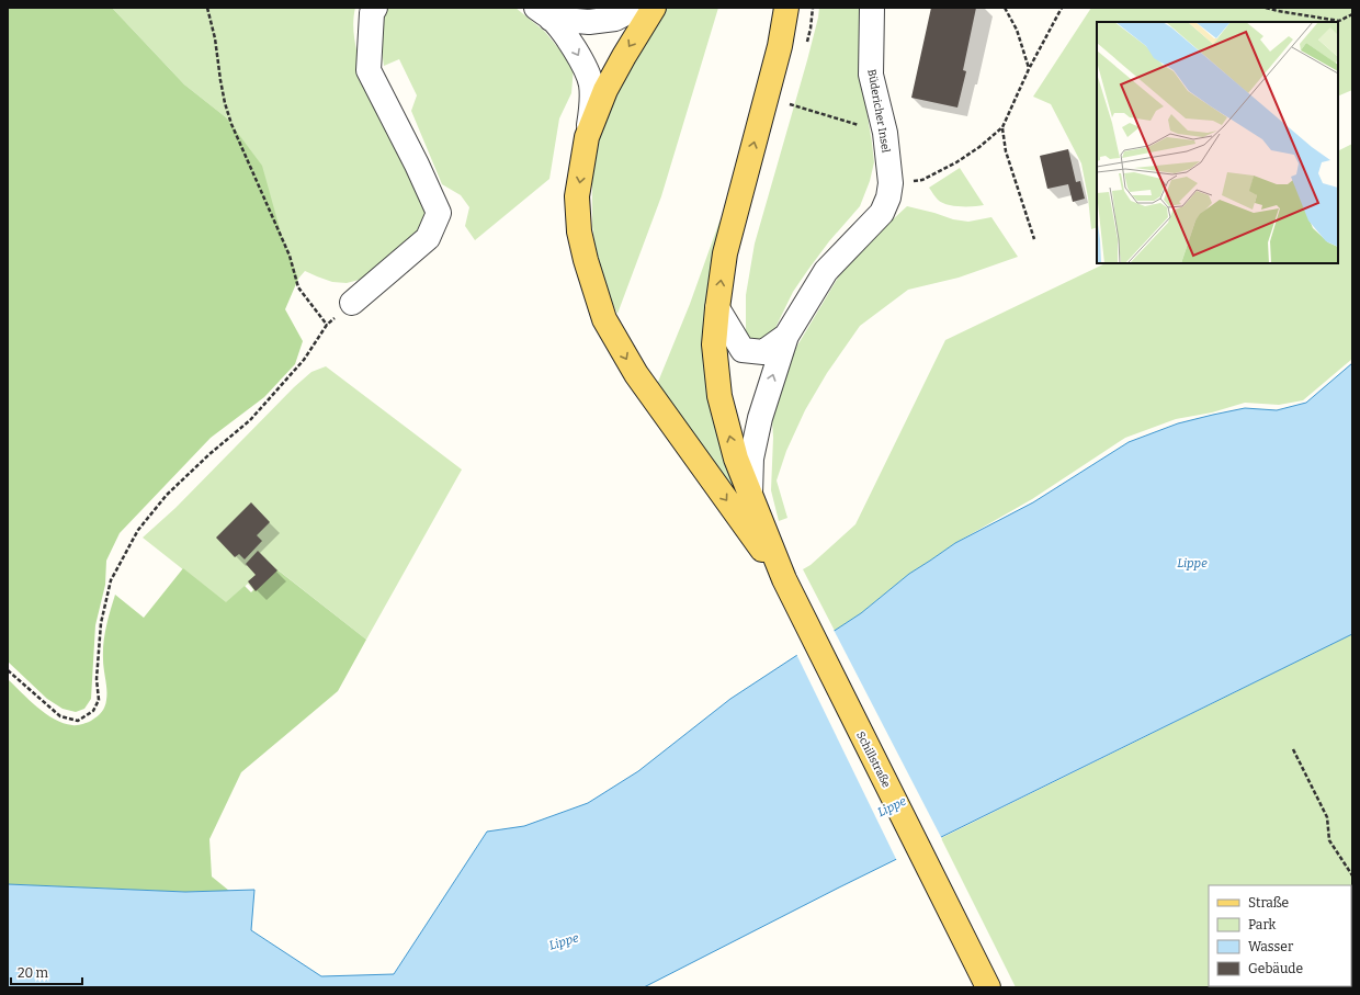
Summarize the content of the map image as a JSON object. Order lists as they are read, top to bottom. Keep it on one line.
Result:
{"streets":{"main road":["Schillstraße"],"lane":["Büdericher Insel"]},"water":["Lippe"],"legend":["Straße","Park","Wasser","Gebäude"],"scale_bar":"20 m"}
